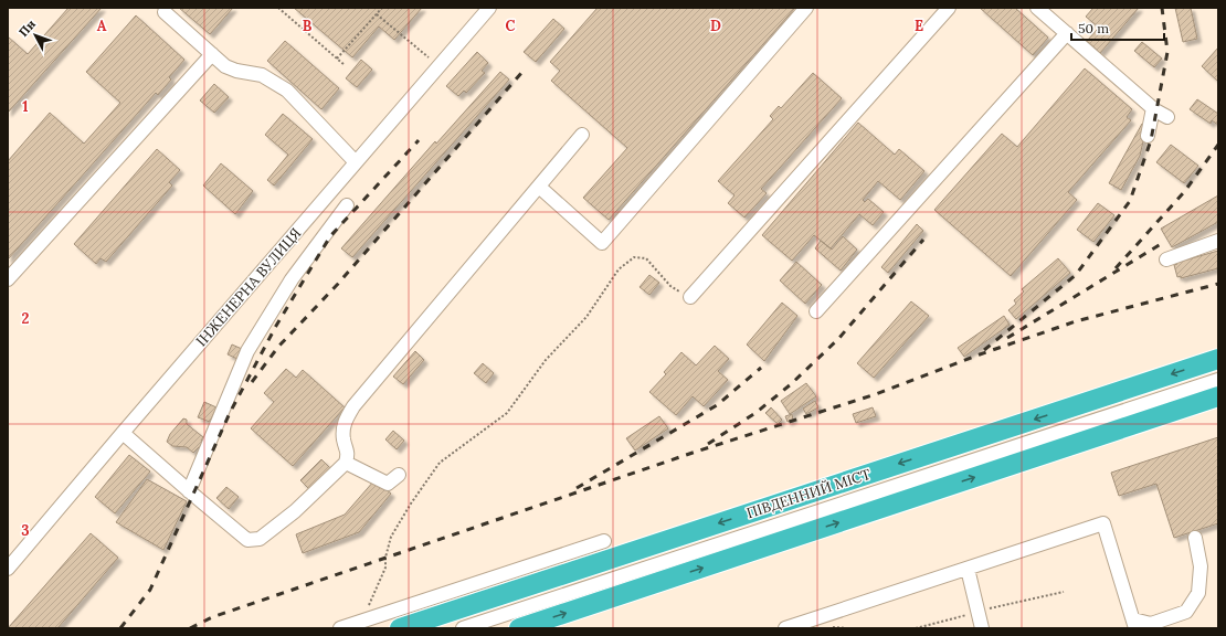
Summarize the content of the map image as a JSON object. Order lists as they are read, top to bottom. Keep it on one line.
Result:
{"streets":{"highway":["ПІВДЕННИЙ МІСТ"],"street":["ІНЖЕНЕРНА ВУЛИЦЯ"]},"scale_bar":"50 m","north":"top left","grid":{"columns":["A","B","C","D","E"],"rows":["1","2","3"]}}
